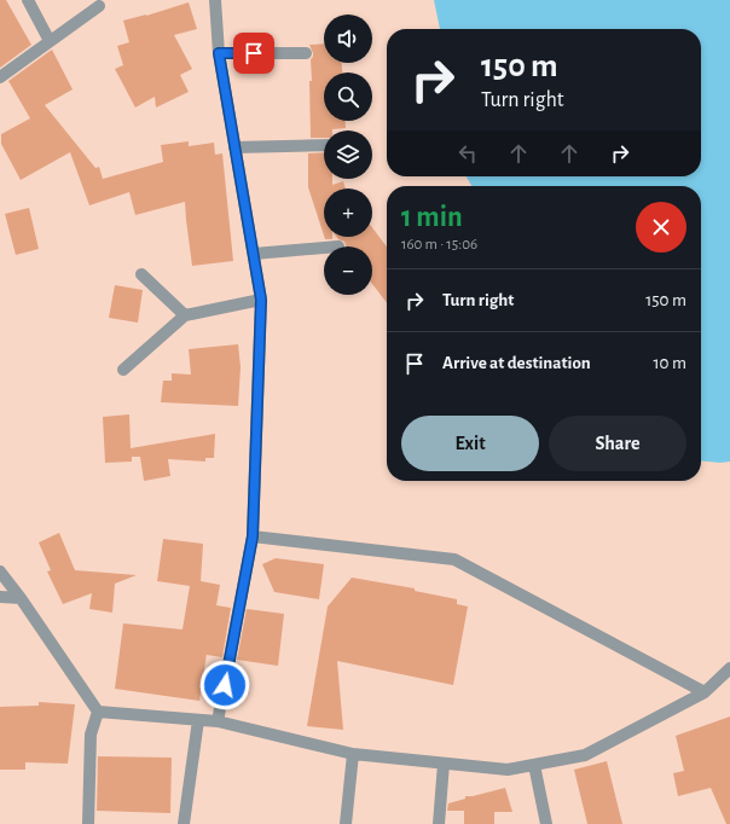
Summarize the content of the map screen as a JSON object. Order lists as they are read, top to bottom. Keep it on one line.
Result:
{"page":{"map_buttons":["+","−"],"turn":["150 m","Turn right"],"heading":["1 min","160 m · 15:06"],"list":[{"name":"Turn right","value":"150 m"},{"name":"Arrive at destination","value":"10 m"}],"buttons":["Exit","Share"]}}
